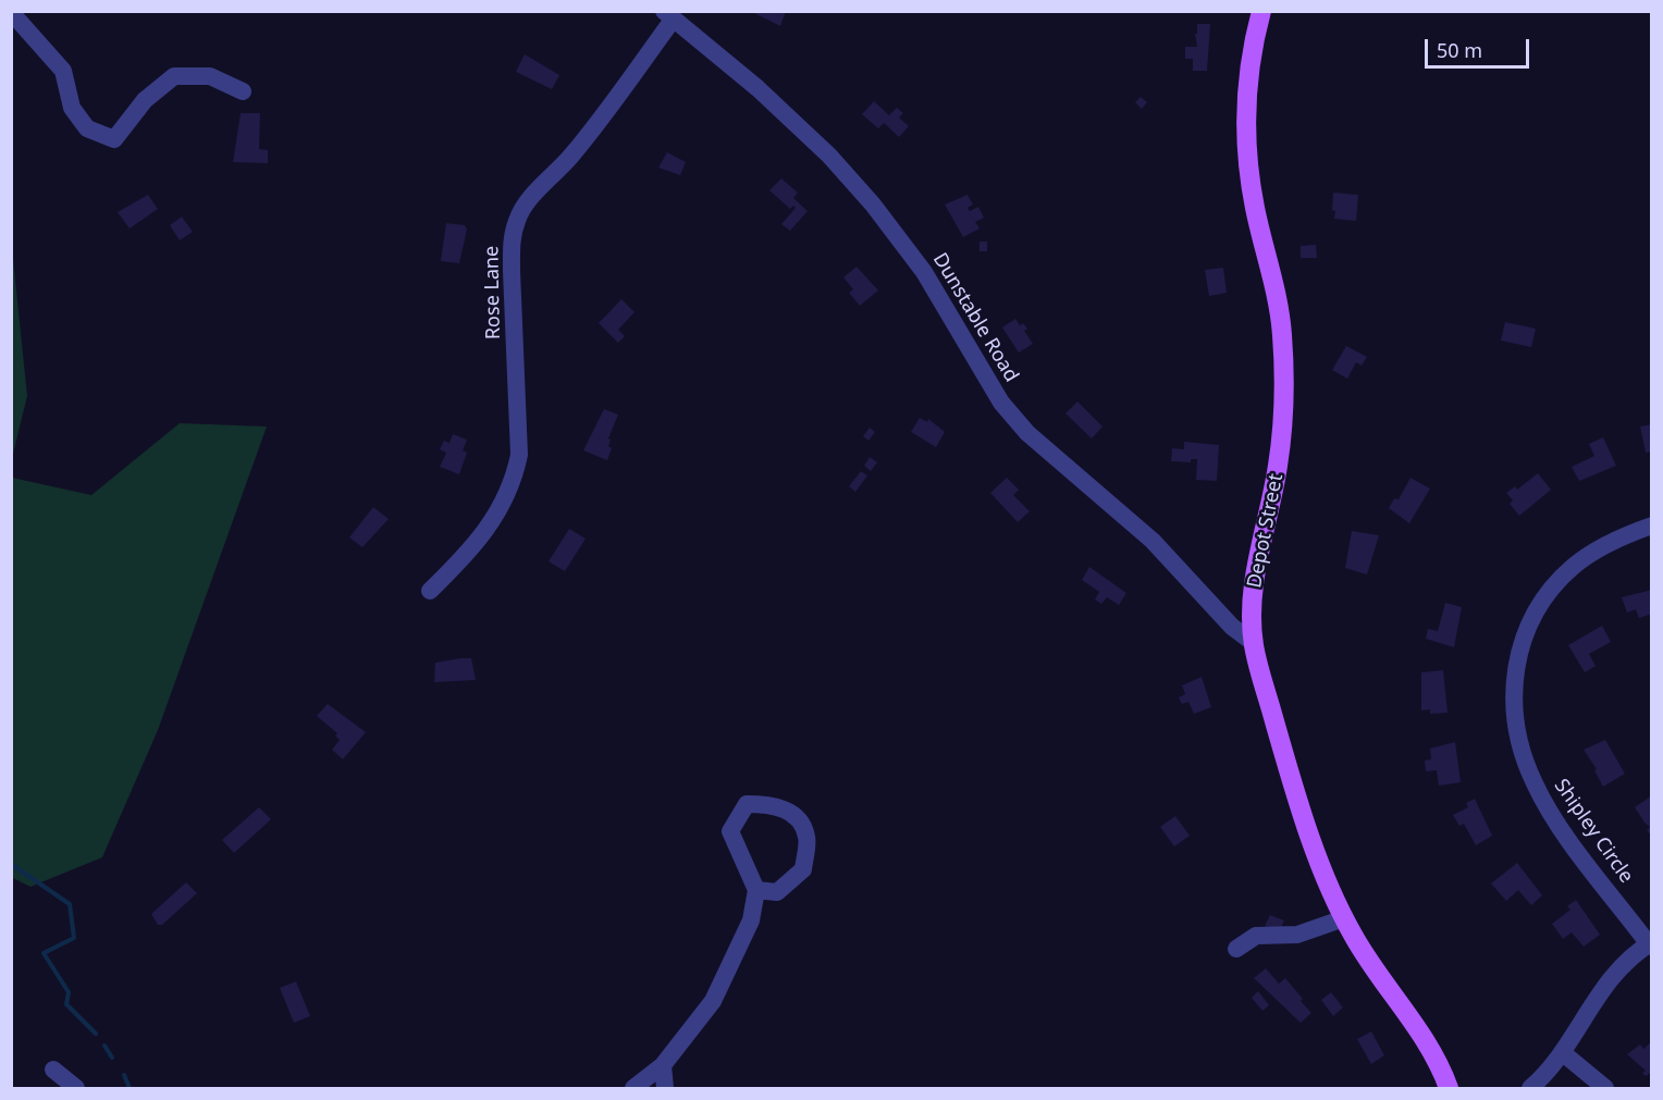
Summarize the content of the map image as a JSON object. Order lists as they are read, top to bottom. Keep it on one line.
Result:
{"streets":{"main road":["Depot Street"],"street":["Rose Lane","Dunstable Road","Shipley Circle"]},"crossings":[["Rose Lane","Dunstable Road"],["Dunstable Road","Depot Street"]],"scale_bar":"50 m"}
